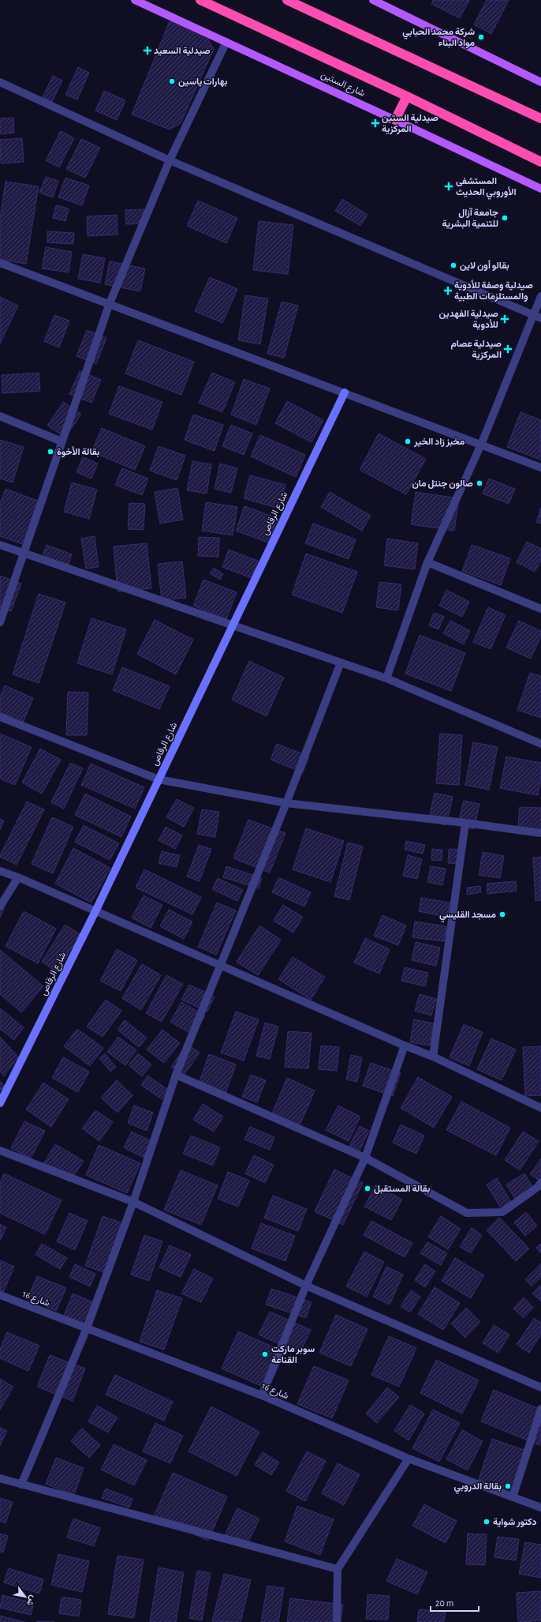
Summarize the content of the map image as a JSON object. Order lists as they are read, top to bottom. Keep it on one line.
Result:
{"streets":{"highway":["شارع الستين"],"street":["شارع الرقاص","شارع 16"]},"places":{"other":["شركة محمد الحبابي مواد البناء","بهارات ياسين","جامعة آزال للتنمية البشرية","بقالو أون لاين","مخبز زاد الخير","بقالة الأخوة","صالون جنتل مان","مسجد القليسي","بقالة المستقبل","سوبر ماركت القناعة","بقالة الدروبي","دكتور شواية"],"health":["صيدلية السعيد","صيدلية الستين المركزية","المستشفى الأوروبي الحديث","صيدلية وصفة للأدوية والمستلزمات الطبية","صيدلية الفهدين للأدوية","صيدلية عصام المركزية"]},"scale_bar":"20 m","north":"bottom right"}
